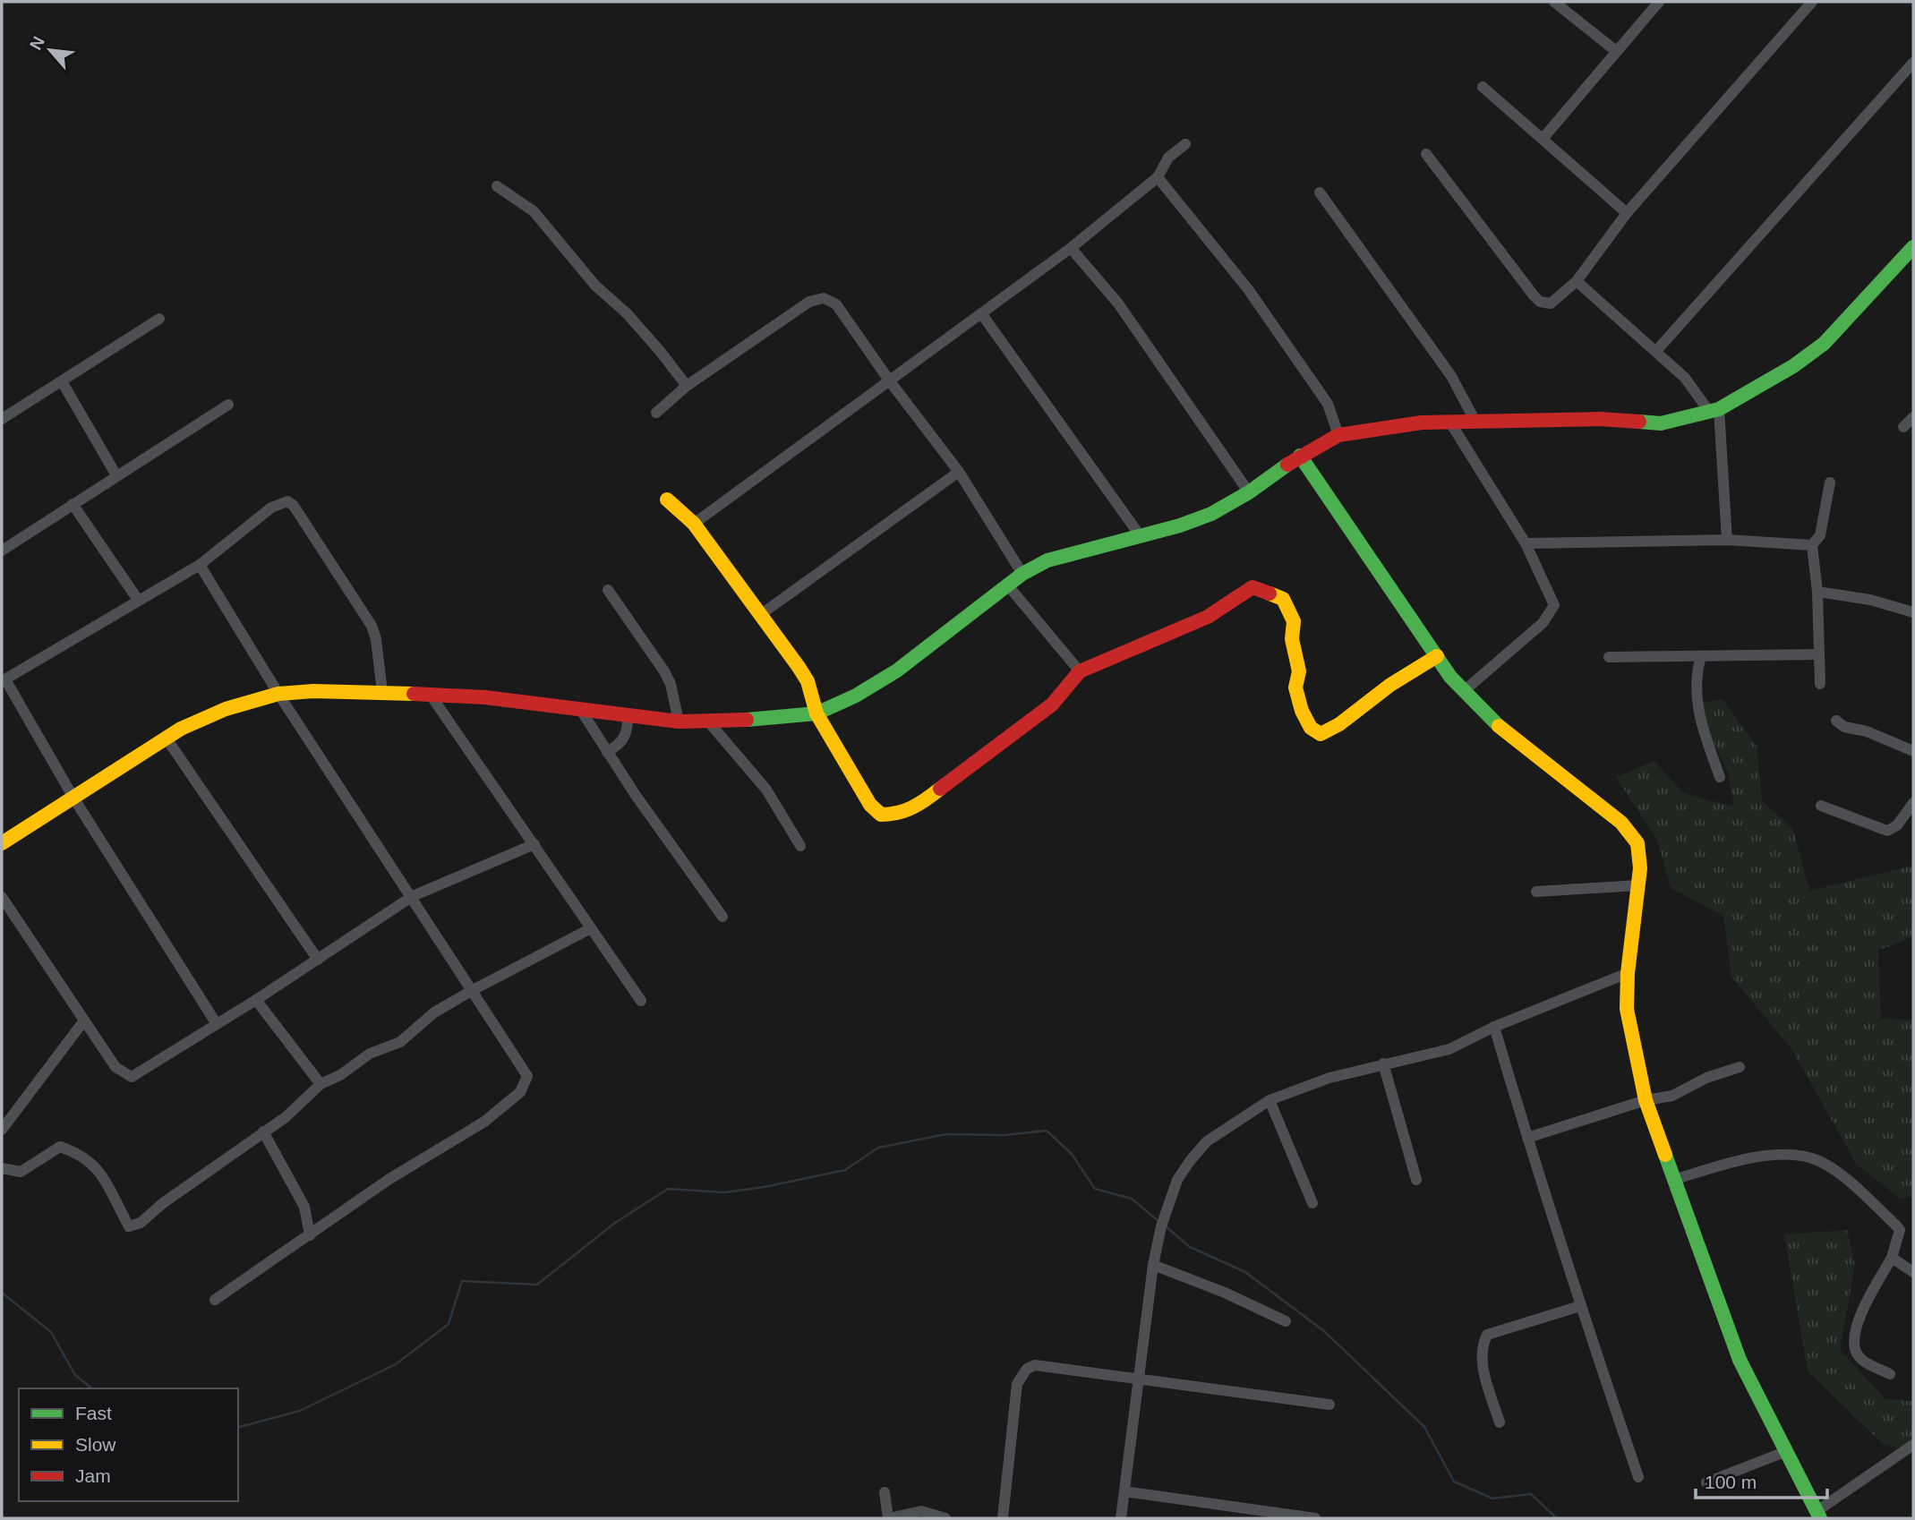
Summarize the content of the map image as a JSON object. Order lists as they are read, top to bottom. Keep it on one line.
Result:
{"legend":["Fast","Slow","Jam"],"scale_bar":"100 m","north":"top left"}
